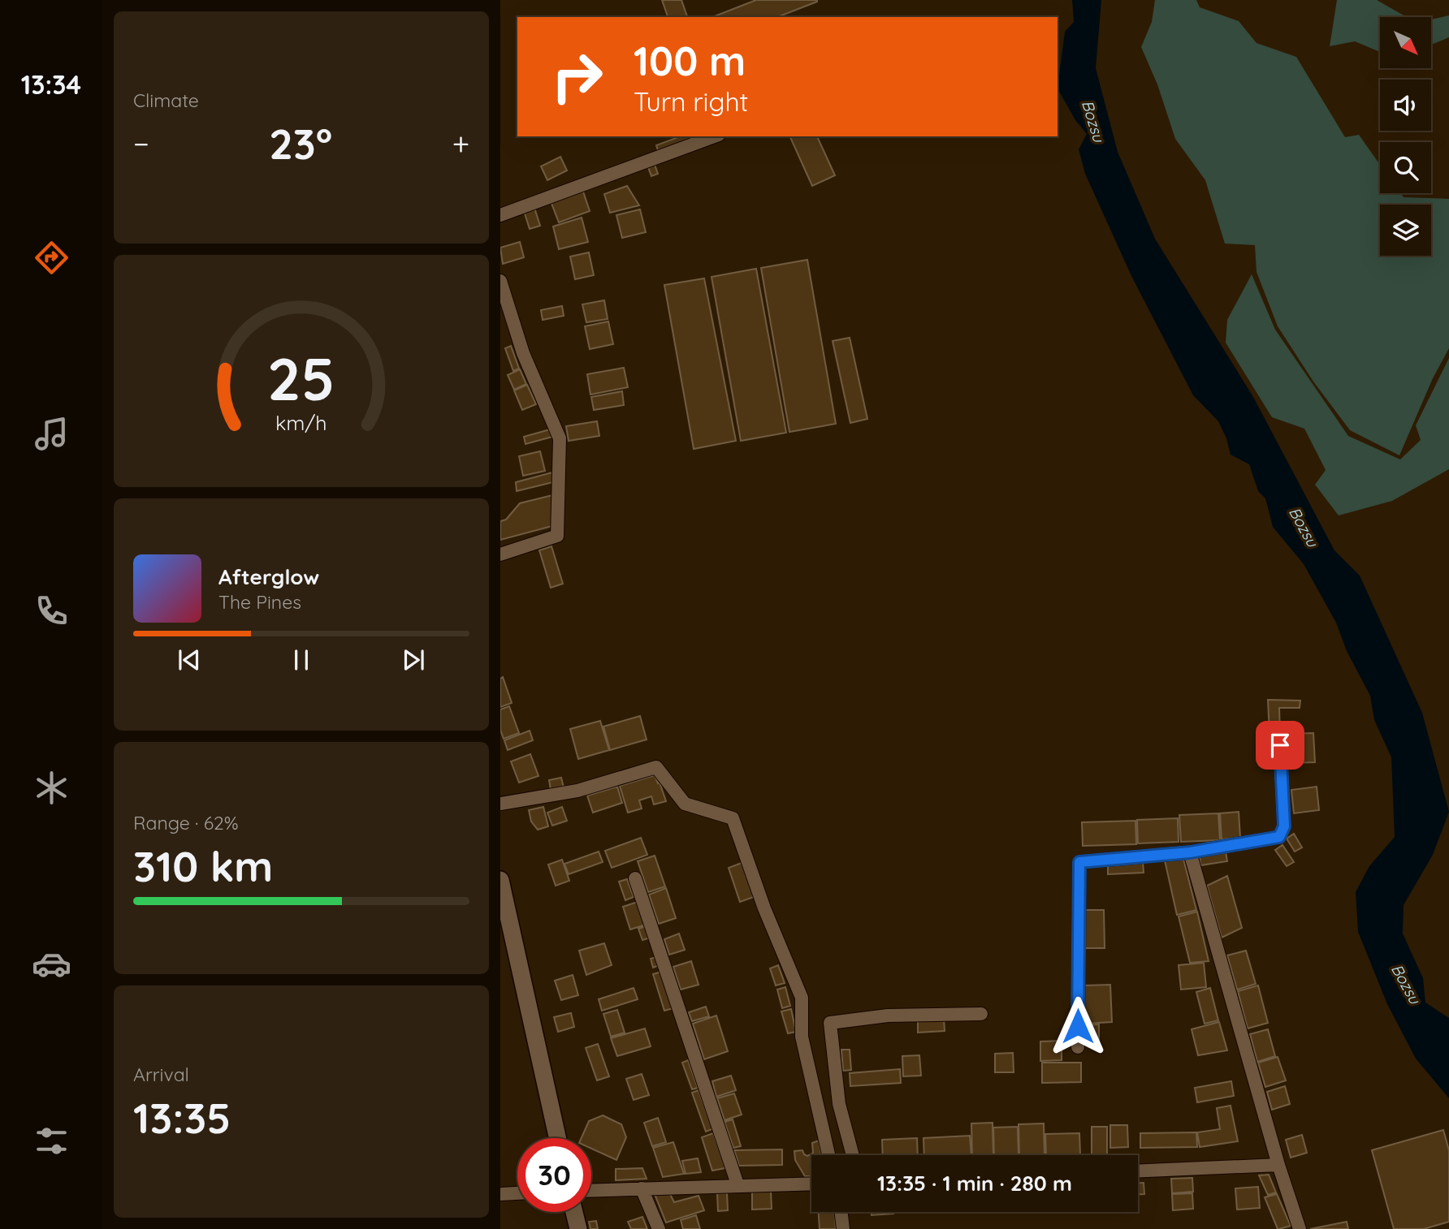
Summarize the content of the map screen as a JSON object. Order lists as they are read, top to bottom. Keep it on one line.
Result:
{"water":["Bozsu"],"north":"bottom right","page":{"tabs":"13:34","tile":["Climate",["Range · 62%","310 km"],["Arrival","13:35"]],"turn":["100 m","Turn right"],"heat":["−","23°","+"],"song":["Afterglow","The Pines"],"limit":"30","trip":"13:35 · 1 min · 280 m","gauge":["25","km/h"]}}
